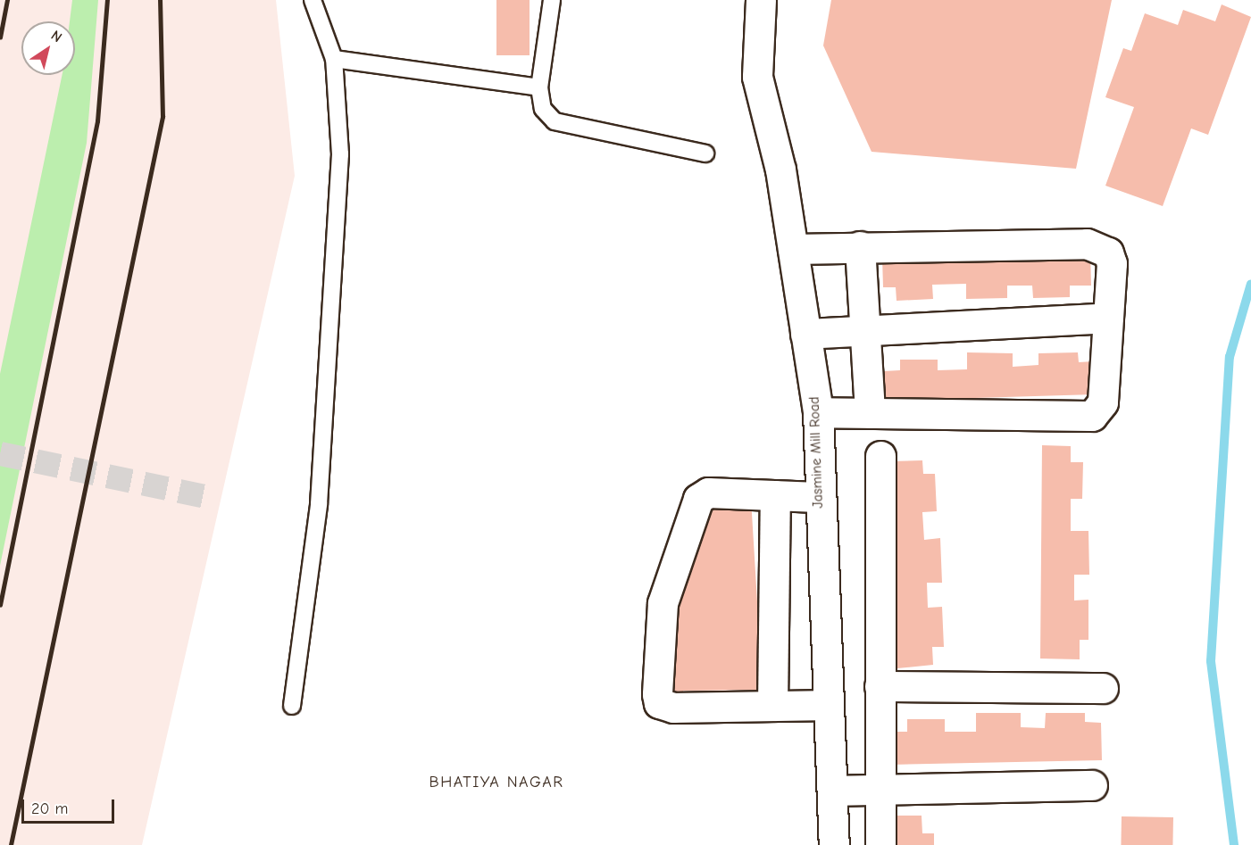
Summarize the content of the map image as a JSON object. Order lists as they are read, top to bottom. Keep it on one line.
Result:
{"streets":{"street":["Jasmine Mill Road"]},"districts":["BHATIYA NAGAR"],"scale_bar":"20 m","north":"top right"}
